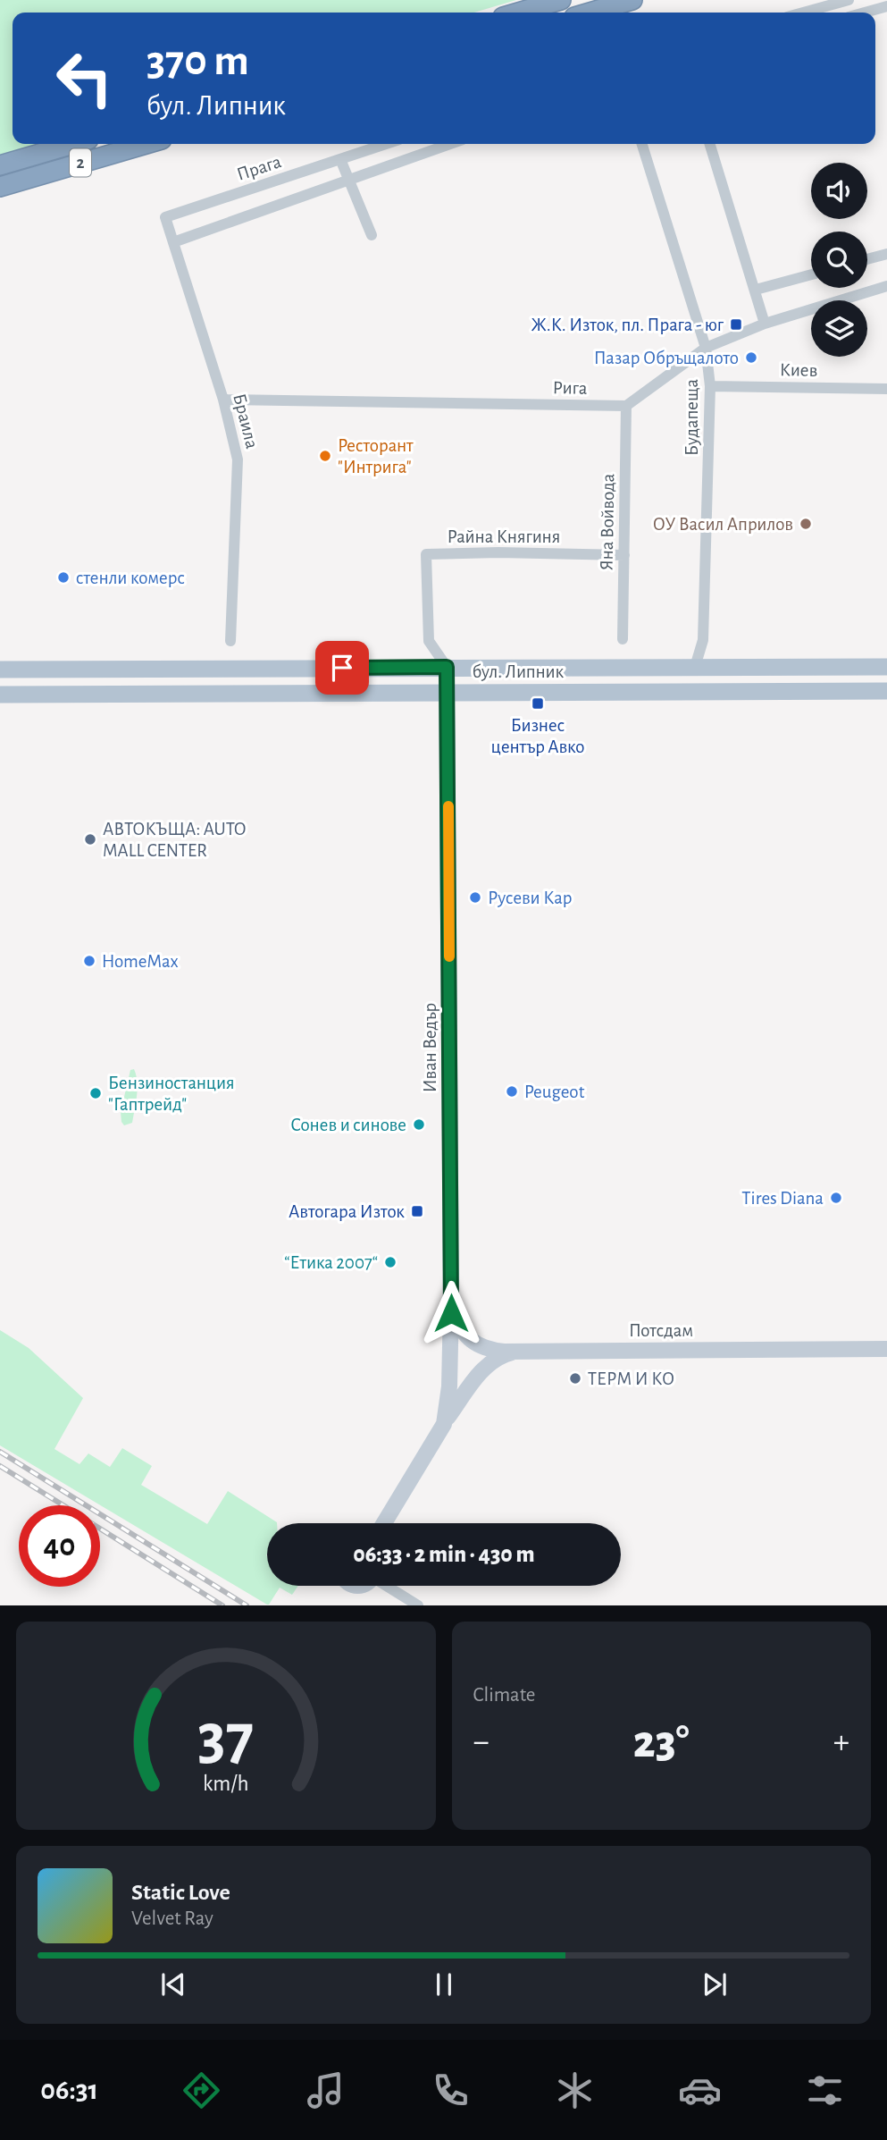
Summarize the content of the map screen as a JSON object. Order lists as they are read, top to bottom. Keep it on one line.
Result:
{"streets":{"highway":["2"],"main road":["бул. Липник"],"street":["Прага","Киев","Рига","Будапеща","Браила","Яна Войвода","Райна Княгиня","Иван Ведър","Потсдам"]},"crossings":[["Прага","Браила"],["Киев","Будапеща"],["Рига","Браила"],["Рига","Яна Войвода"],["Будапеща","бул. Липник"],["Яна Войвода","Райна Княгиня"],["Райна Княгиня","бул. Липник"],["Райна Княгиня","Иван Ведър"],["бул. Липник","Иван Ведър"],["Иван Ведър","Потсдам"]],"places":{"transit":["Ж.К. Изток, пл. Прага - юг","Бизнес център Авко","Автогара Изток"],"other":["Пазар Обръщалото","Ресторант \"Интрига\"","ОУ Васил Априлов","стенли комерс","АВТОКЪЩА: AUTO MALL CENTER","Русеви Кар","HomeMax","Peugeot","Бензиностанция \"Гаптрейд\"","Сонев и синове","Tires Diana","“Етика 2007“","ТЕРМ И КО"]},"page":{"turn":["370 m","бул. Липник"],"limit":"40","trip":"06:33 · 2 min · 430 m","tile":"Climate","heat":["−","23°","+"],"song":["Static Love","Velvet Ray"],"tabs":"06:31","gauge":["37","km/h"]}}
